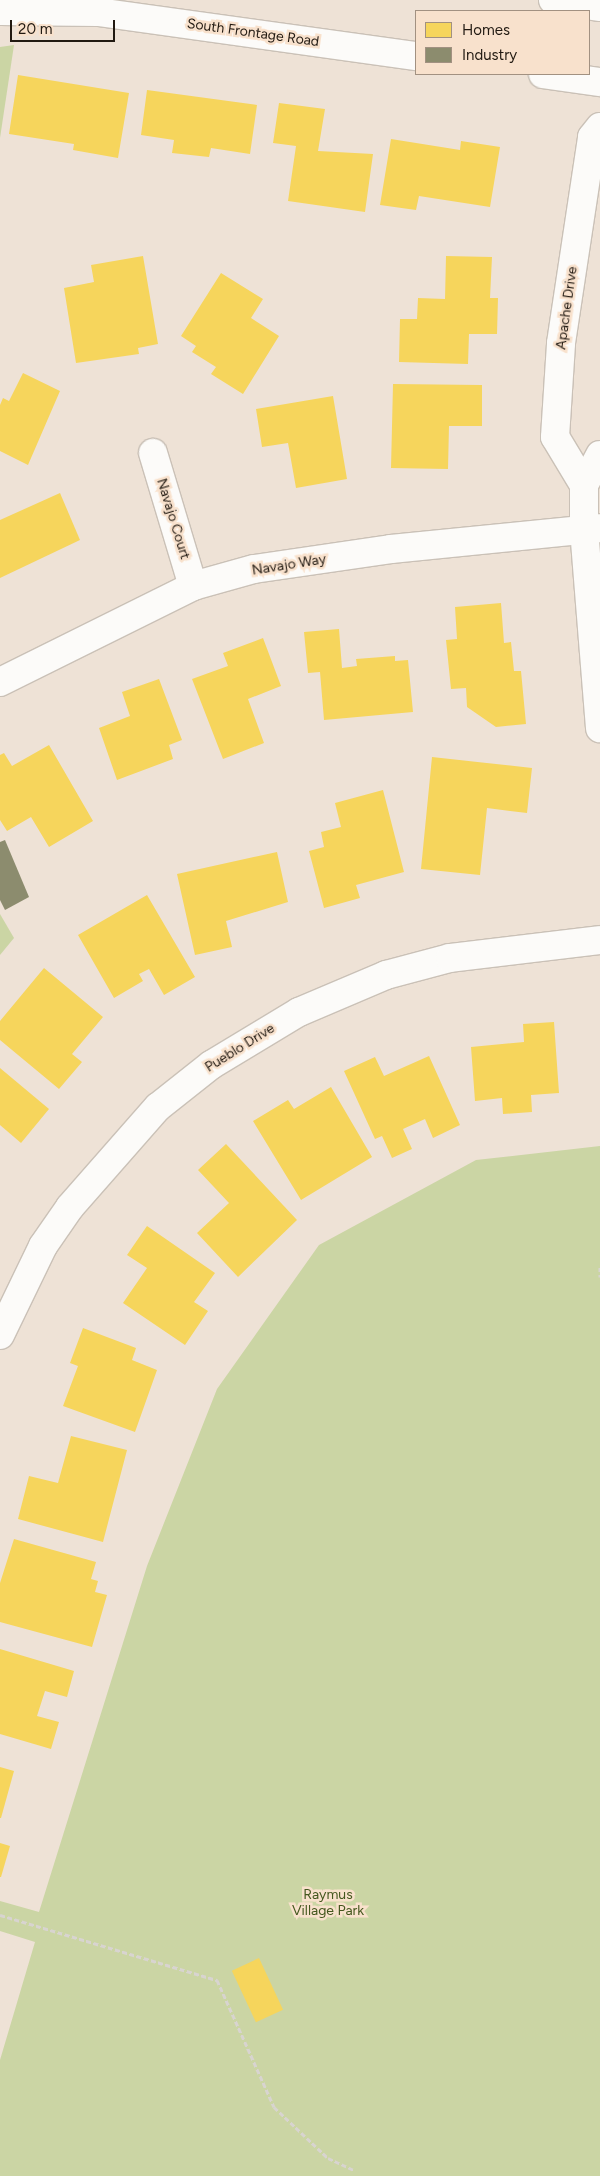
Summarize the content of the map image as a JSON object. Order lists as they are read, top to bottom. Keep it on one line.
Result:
{"streets":{"main road":["South Frontage Road","Apache Drive","Navajo Court","Navajo Way","Pueblo Drive"]},"crossings":[["Navajo Court","Navajo Way"]],"parks":["Raymus Village Park"],"legend":["Homes","Industry"],"scale_bar":"20 m"}
